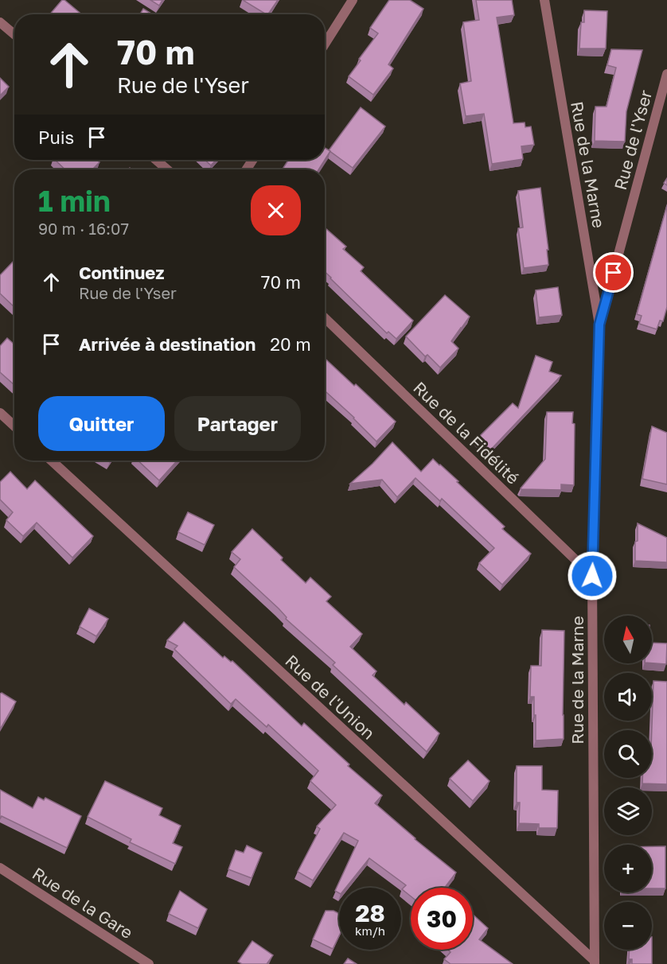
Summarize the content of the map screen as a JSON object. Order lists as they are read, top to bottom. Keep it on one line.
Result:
{"streets":{"street":["Rue de l'Yser","Rue de la Marne","Rue de la Fidélité","Rue de l'Union","Rue de la Gare"]},"crossings":[["Rue de l'Yser","Rue de la Marne"],["Rue de la Marne","Rue de la Fidélité"],["Rue de la Marne","Rue de l'Union"]],"north":"top","page":{"turn":["70 m","Rue de l'Yser"],"then":"Puis","heading":["1 min","90 m · 16:07"],"list":[{"name":"Continuez","note":"Rue de l'Yser","value":"70 m"},{"name":"Arrivée à destination","value":"20 m"}],"buttons":["Quitter","Partager"],"map_buttons":["+","−"],"speed":"28 km/h","limit":"30"}}
